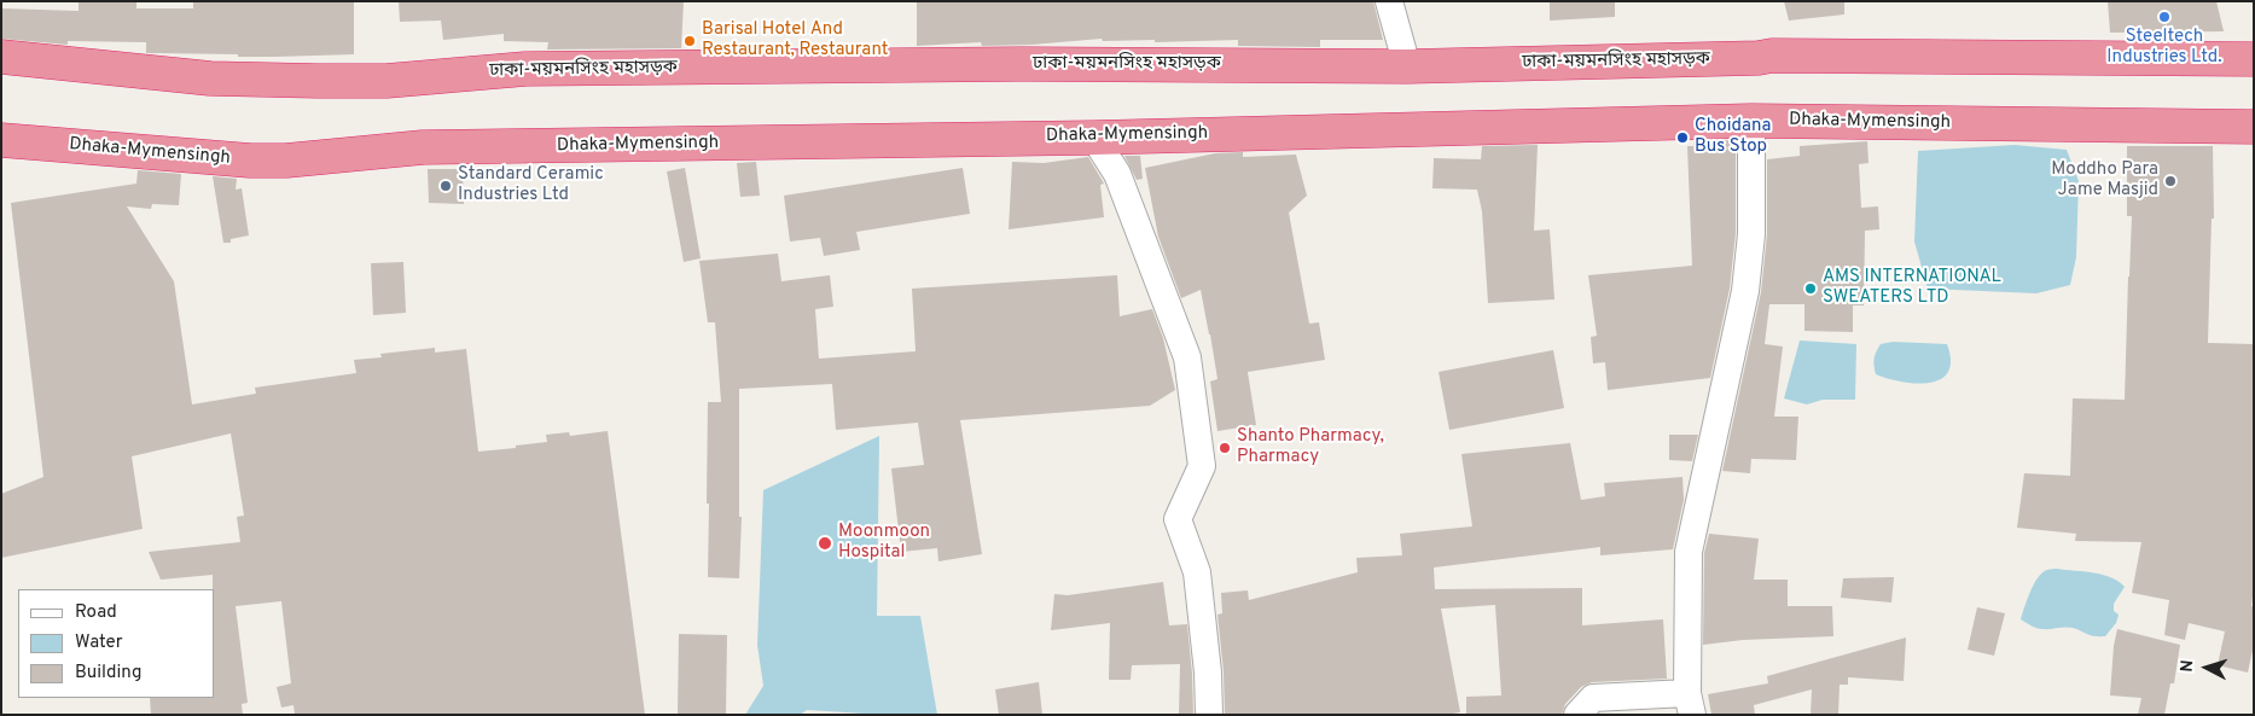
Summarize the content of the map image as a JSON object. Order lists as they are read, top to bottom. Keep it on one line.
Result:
{"streets":{"highway":["ঢাকা-ময়মনসিংহ মহাসড়ক","Dhaka-Mymensingh"]},"places":["Steeltech Industries Ltd.","Barisal Hotel And Restaurant, Restaurant","Choidana Bus Stop","Moddho Para Jame Masjid","Standard Ceramic Industries Ltd","AMS INTERNATIONAL SWEATERS LTD","Shanto Pharmacy, Pharmacy","Moonmoon Hospital"],"legend":["Road","Water","Building"],"north":"left"}
